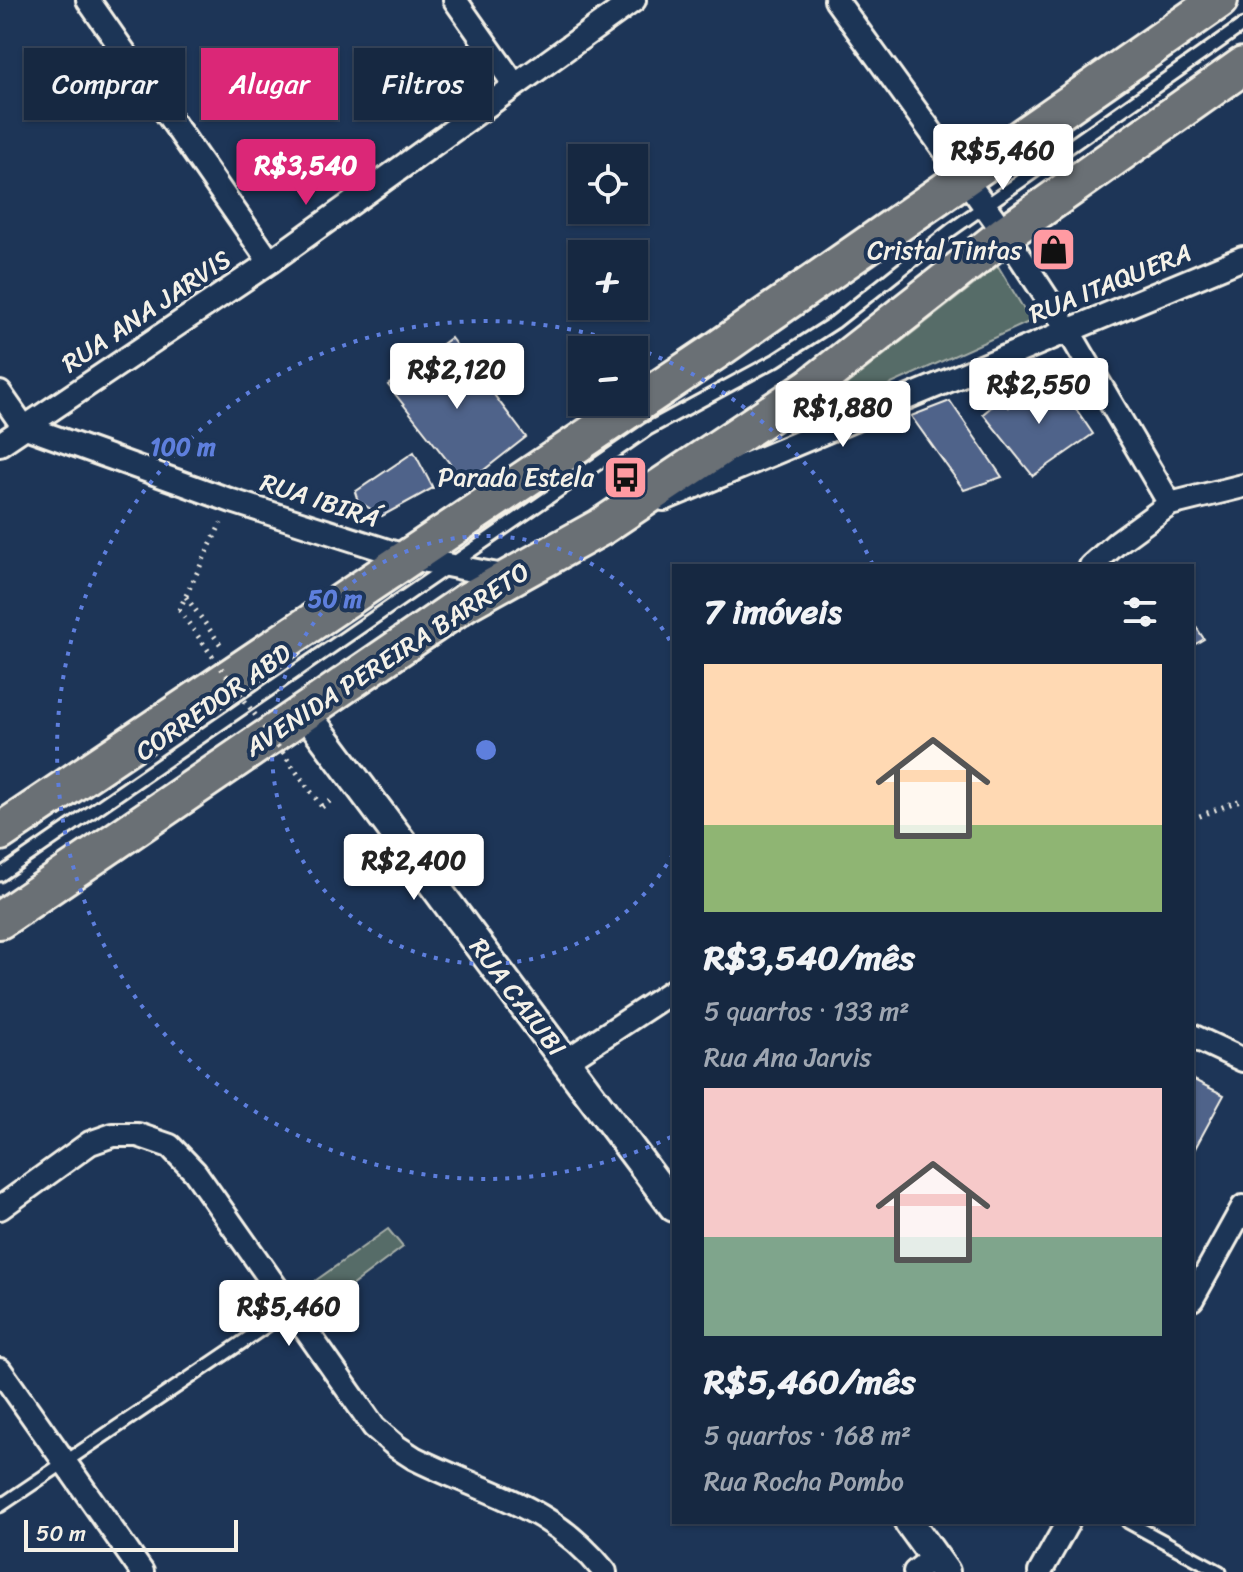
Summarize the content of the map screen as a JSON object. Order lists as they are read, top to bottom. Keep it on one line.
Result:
{"streets":{"main road":["AVENIDA PEREIRA BARRETO"],"street":["RUA ITAQUERA","RUA ANA JARVIS","RUA IBIRÁ","RUA CAIUBI"],"lane":["CORREDOR ABD"]},"crossings":[["RUA ITAQUERA","AVENIDA PEREIRA BARRETO"],["RUA ANA JARVIS","RUA IBIRÁ"],["RUA IBIRÁ","AVENIDA PEREIRA BARRETO"],["RUA IBIRÁ","CORREDOR ABD"],["AVENIDA PEREIRA BARRETO","CORREDOR ABD"],["AVENIDA PEREIRA BARRETO","RUA CAIUBI"]],"places":{"shop":["Cristal Tintas"],"bus stop":["Parada Estela"]},"scale_bar":"50 m","page":{"chip":["Comprar","Alugar","Filtros"],"price":["R$5,460","R$3,540","R$2,120","R$2,550","R$1,880","R$2,400","R$5,460"],"map_buttons":["+","−"],"heading":"7 imóveis","list":[{"name":"R$3,540/mês","note":"5 quartos · 133 m² · Rua Ana Jarvis"},{"name":"R$5,460/mês","note":"5 quartos · 168 m² · Rua Rocha Pombo"}],"scale":"50 m"},"rings":["100 m","50 m"]}
